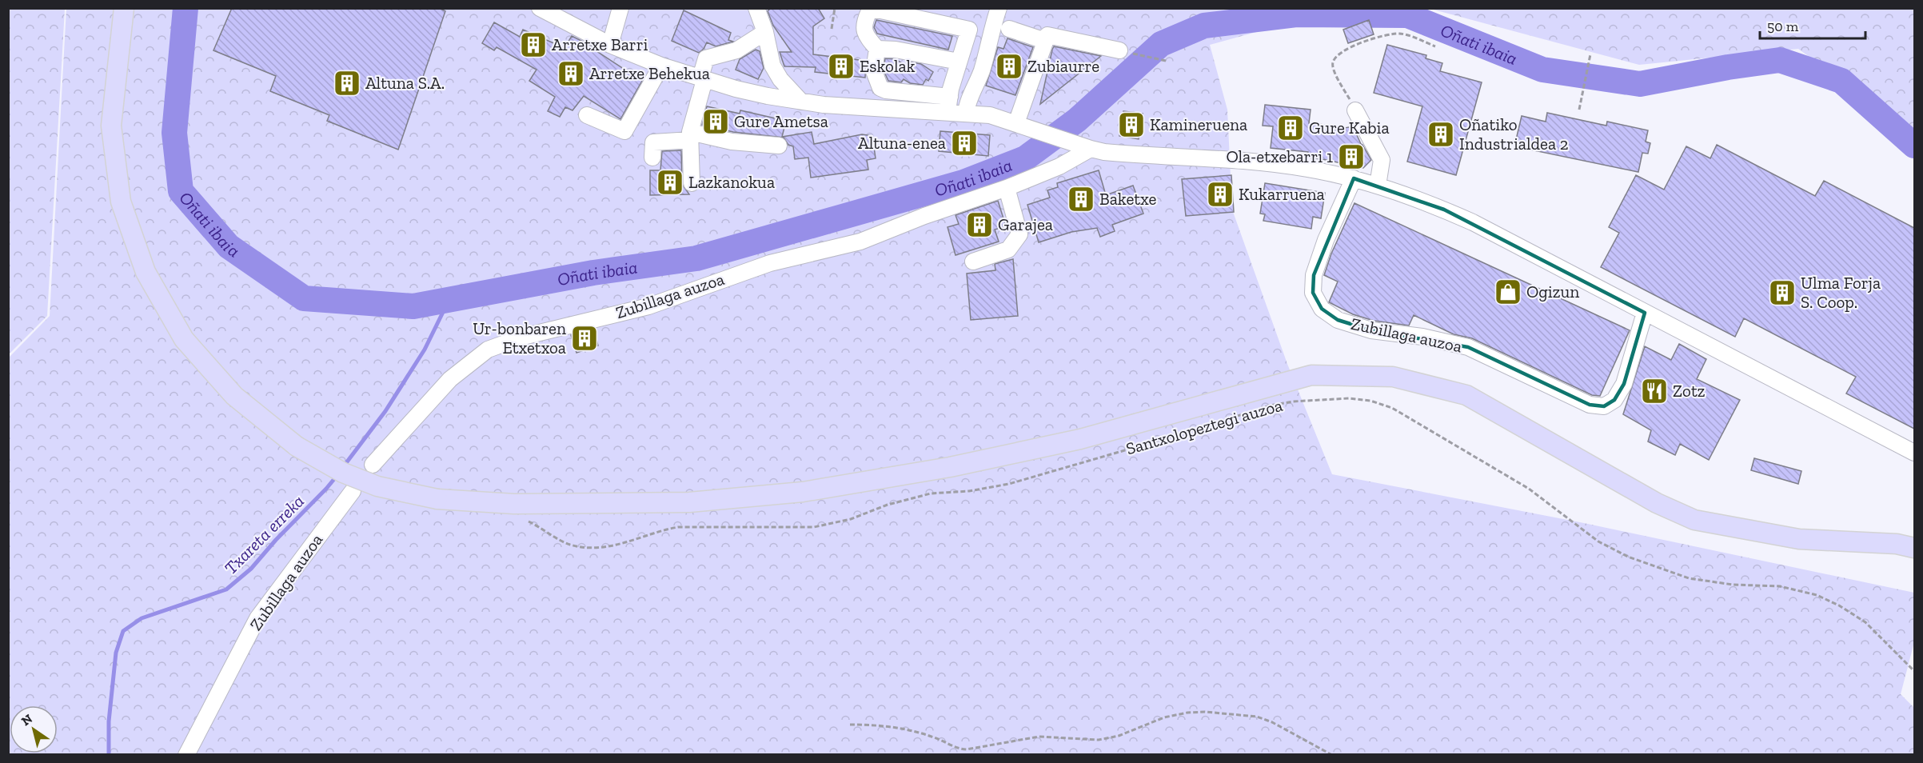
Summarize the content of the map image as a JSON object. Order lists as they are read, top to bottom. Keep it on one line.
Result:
{"streets":{"street":["Zubillaga auzoa"],"path":["Santxolopeztegi auzoa"]},"water":["Oñati ibaia","Txareta erreka"],"places":{"building":["Arretxe Barri","Eskolak","Zubiaurre","Arretxe Behekua","Altuna S.A.","Gure Ametsa","Kamineruena","Gure Kabia","Oñatiko Industrialdea 2","Altuna-enea","Ola-etxebarri 1","Lazkanokua","Kukarruena","Baketxe","Garajea","Ulma Forja S. Coop.","Ur-bonbaren Etxetxoa"],"shop":["Ogizun"],"restaurant":["Zotz"]},"scale_bar":"50 m","north":"top left"}
